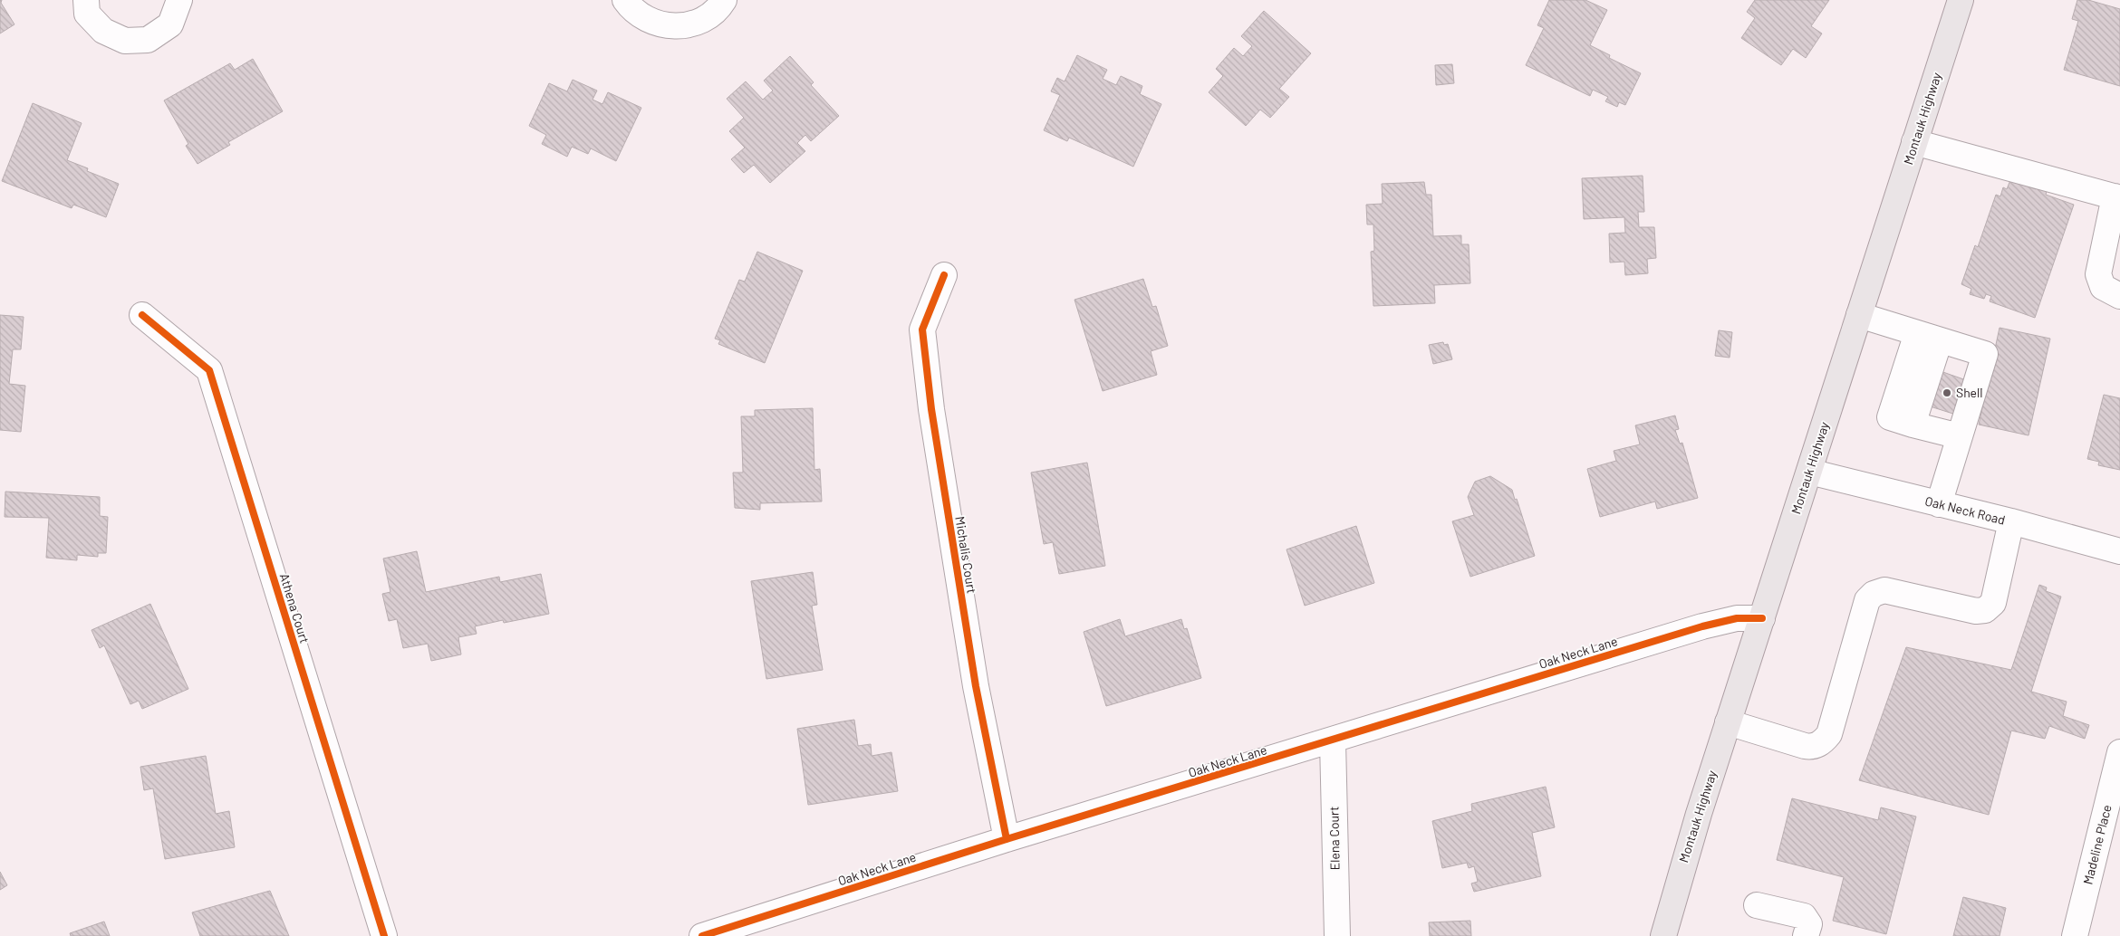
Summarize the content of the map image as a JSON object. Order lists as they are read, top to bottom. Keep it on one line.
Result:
{"streets":{"main road":["Montauk Highway"],"street":["Oak Neck Road","Michalis Court","Athena Court","Oak Neck Lane","Elena Court","Madeline Place"]},"crossings":[["Montauk Highway","Oak Neck Road"],["Montauk Highway","Oak Neck Lane"],["Michalis Court","Oak Neck Lane"],["Oak Neck Lane","Elena Court"]],"places":["Shell"]}
